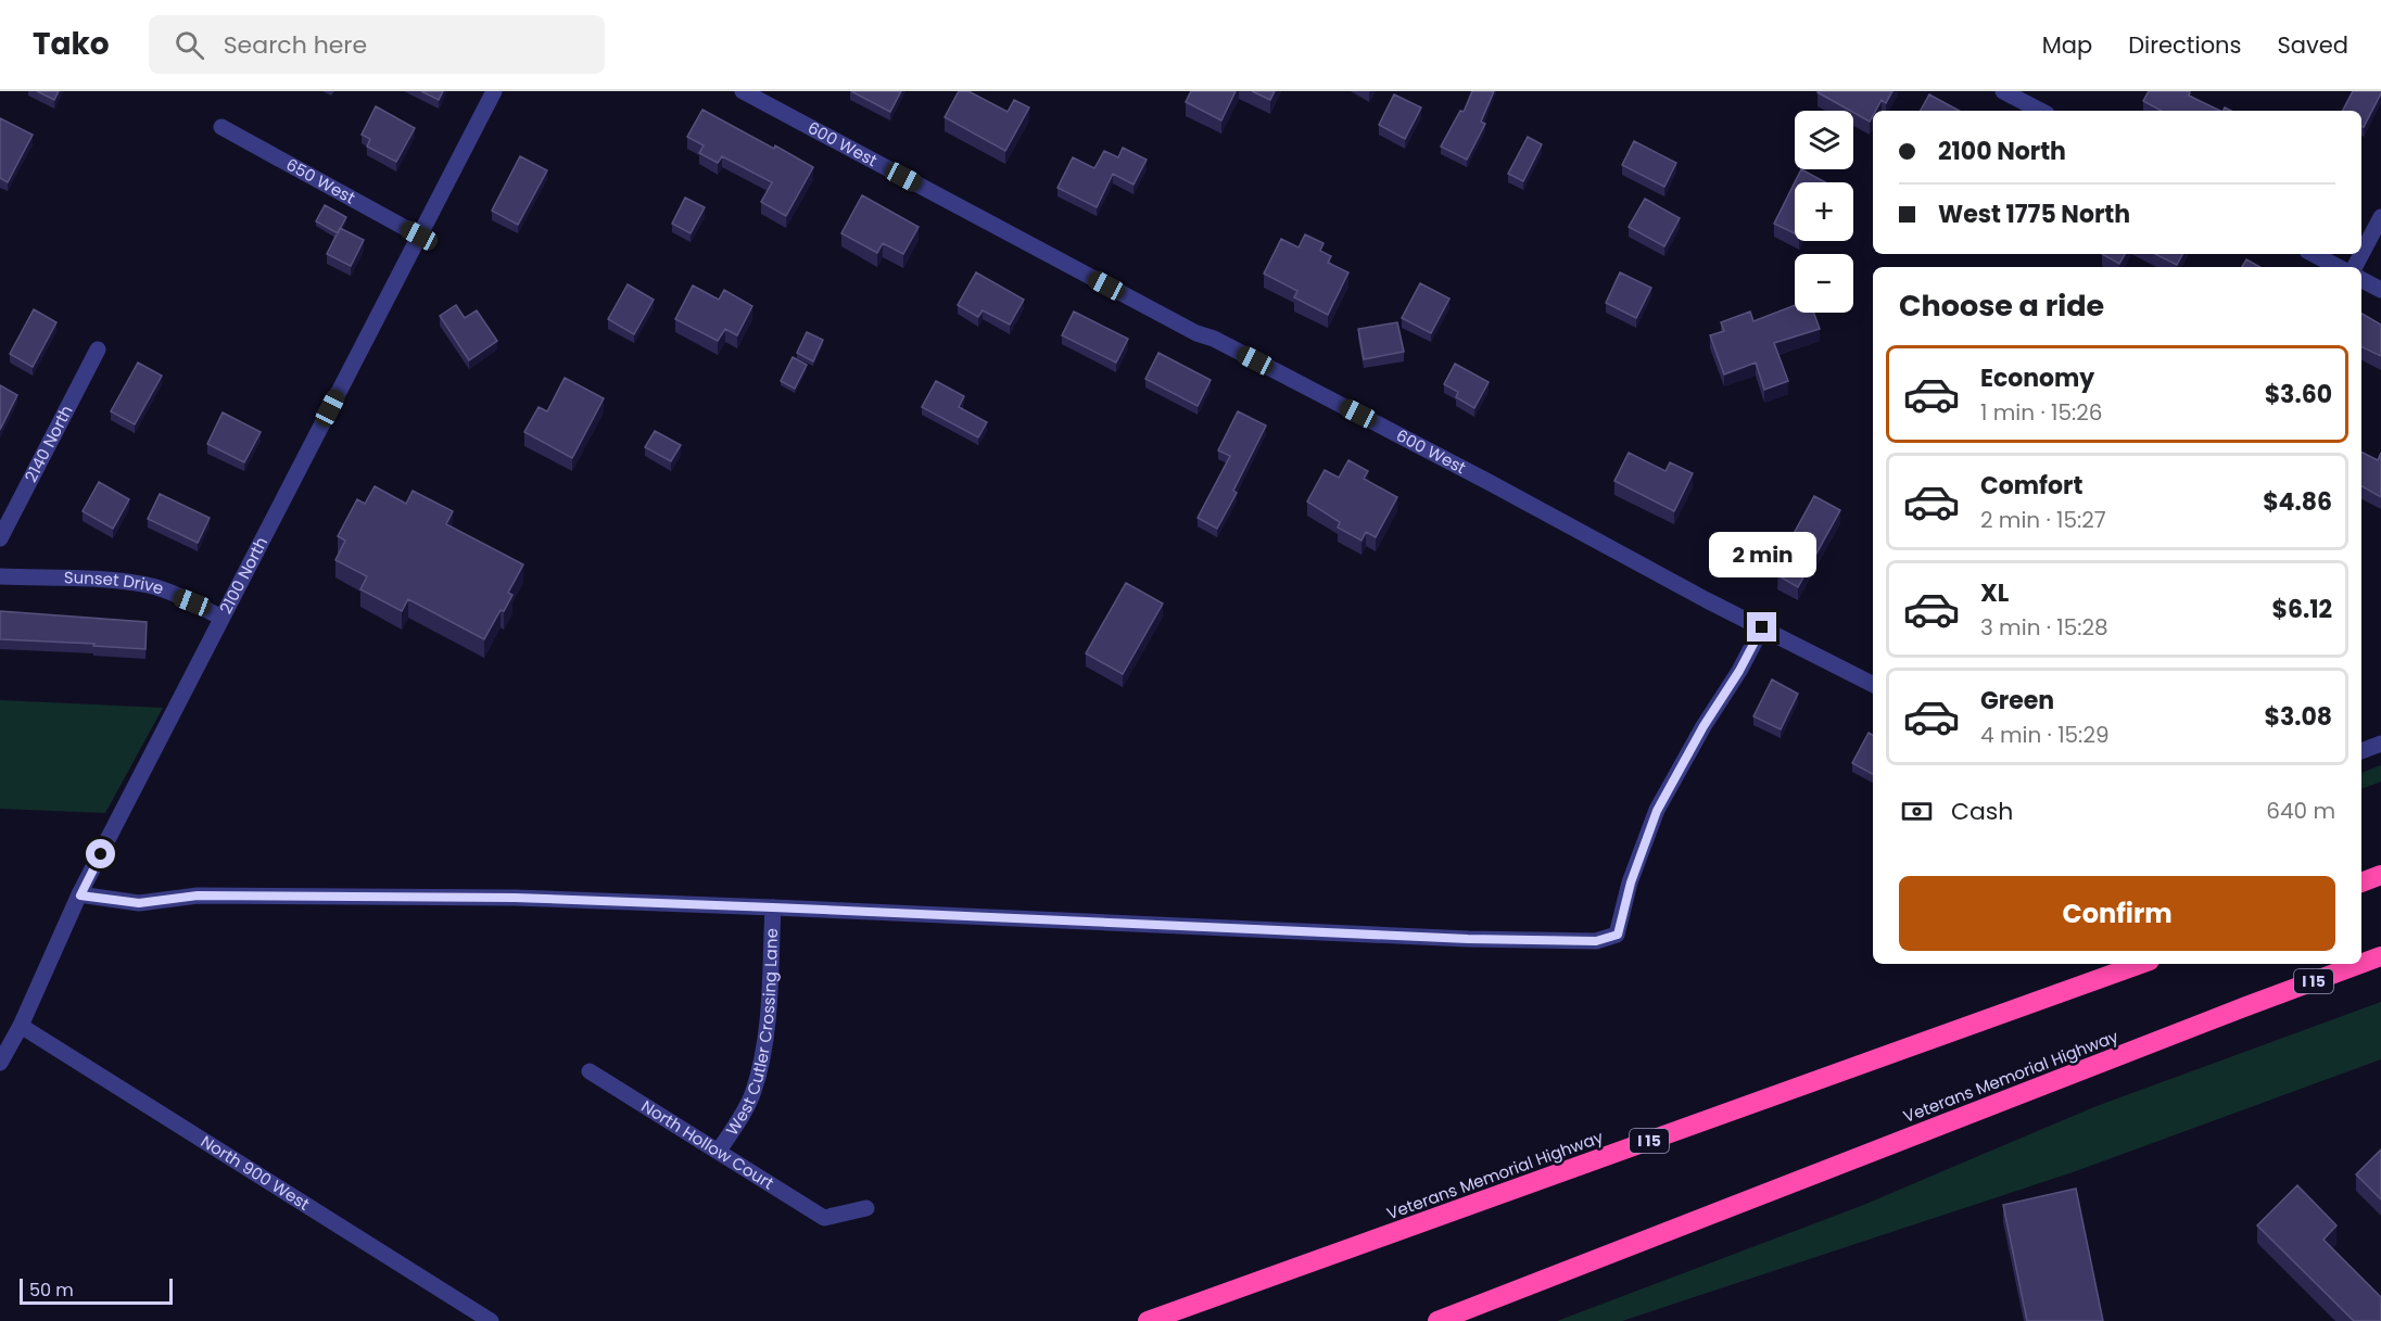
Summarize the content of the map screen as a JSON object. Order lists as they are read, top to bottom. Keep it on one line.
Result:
{"streets":{"highway":["I 15","Veterans Memorial Highway"],"street":["600 West","650 West","2140 North","2100 North","Sunset Drive","West Cutler Crossing Lane","North Hollow Court","North 900 West"]},"crossings":[["650 West","2100 North"],["2100 North","Sunset Drive"],["2100 North","North 900 West"],["West Cutler Crossing Lane","North Hollow Court"]],"scale_bar":"50 m","page":{"header":"Tako","search":"Search here","nav":["Map","Directions","Saved"],"map_buttons":["+","−"],"banner":["2100 North","West 1775 North"],"heading":"Choose a ride","list":[{"name":"Economy","note":"1 min · 15:26","value":"$3.60"},{"name":"Comfort","note":"2 min · 15:27","value":"$4.86"},{"name":"XL","note":"3 min · 15:28","value":"$6.12"},{"name":"Green","note":"4 min · 15:29","value":"$3.08"}],"bubble":"2 min","pay":["Cash","640 m"],"buttons":"Confirm","scale":"50 m"}}
